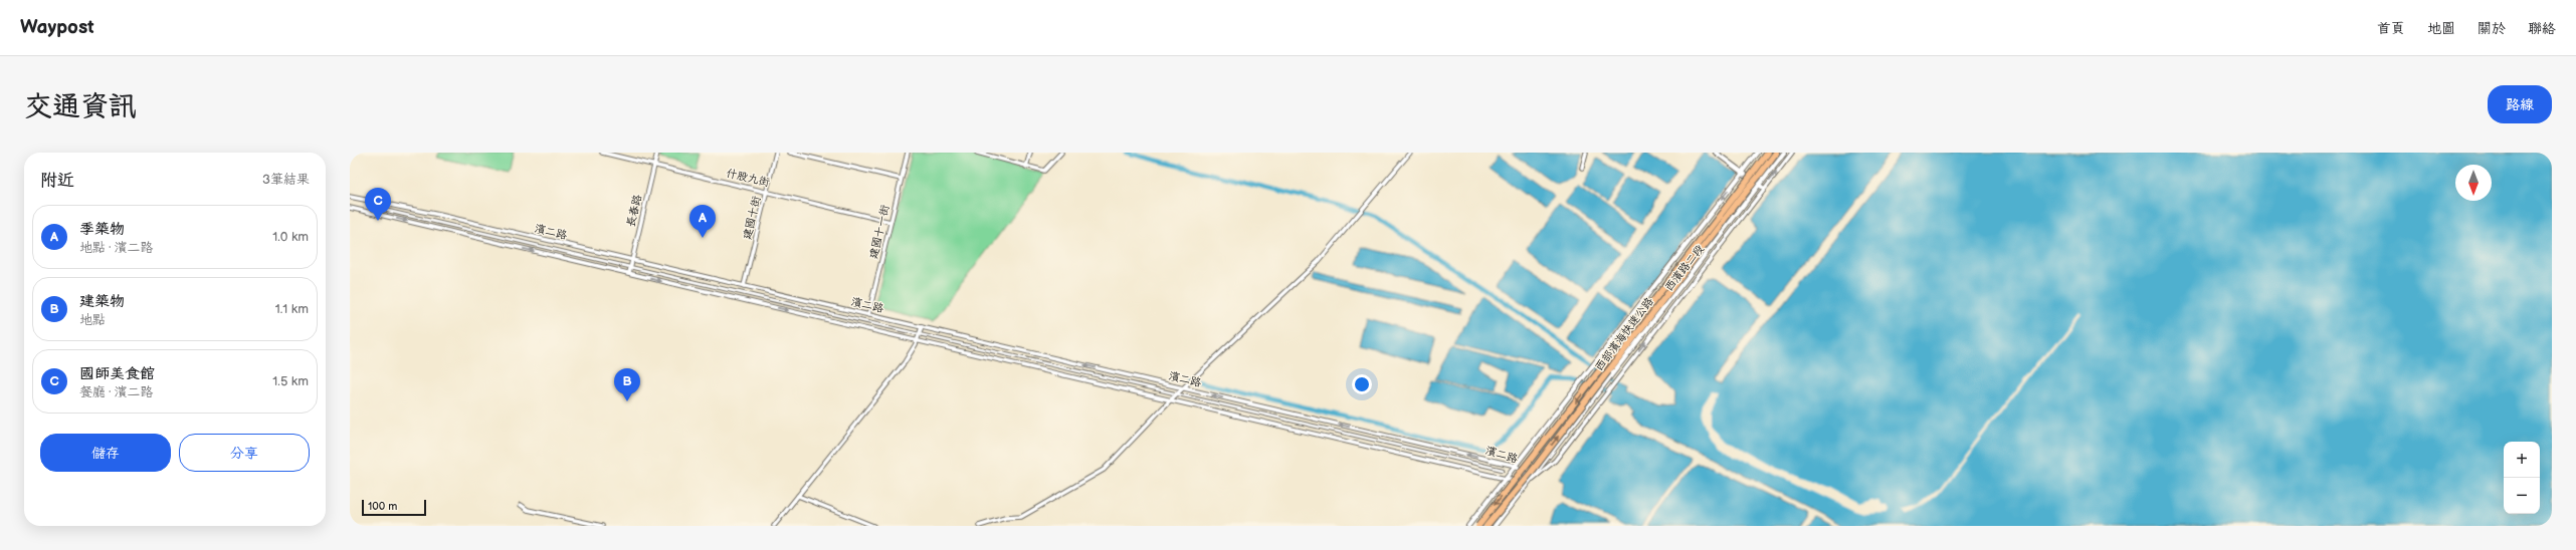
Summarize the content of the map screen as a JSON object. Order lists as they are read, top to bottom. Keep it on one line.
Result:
{"streets":{"highway":["西部濱海快速公路"],"street":["什股九街","長春路","建國十街","濱二路","建國十一街","西濱路二段"]},"crossings":[["什股九街","長春路"],["什股九街","建國十街"],["什股九街","建國十一街"],["長春路","濱二路"],["建國十街","濱二路"],["濱二路","建國十一街"],["濱二路","西濱路二段"]],"scale_bar":"100 m","north":"bottom","page":{"header":"Waypost","nav":["首頁","地圖","關於","聯絡"],"buttons":["路線",["儲存","分享"]],"title":"交通資訊","heading":["附近","3筆結果"],"pins":["C","A","B"],"list":[{"mark":"A","name":"季築物","note":"地點 · 濱二路","value":"1.0 km"},{"mark":"B","name":"建築物","note":"地點","value":"1.1 km"},{"mark":"C","name":"國師美食館","note":"餐廳 · 濱二路","value":"1.5 km"}],"map_buttons":["+","−"],"scale":"100 m"}}
